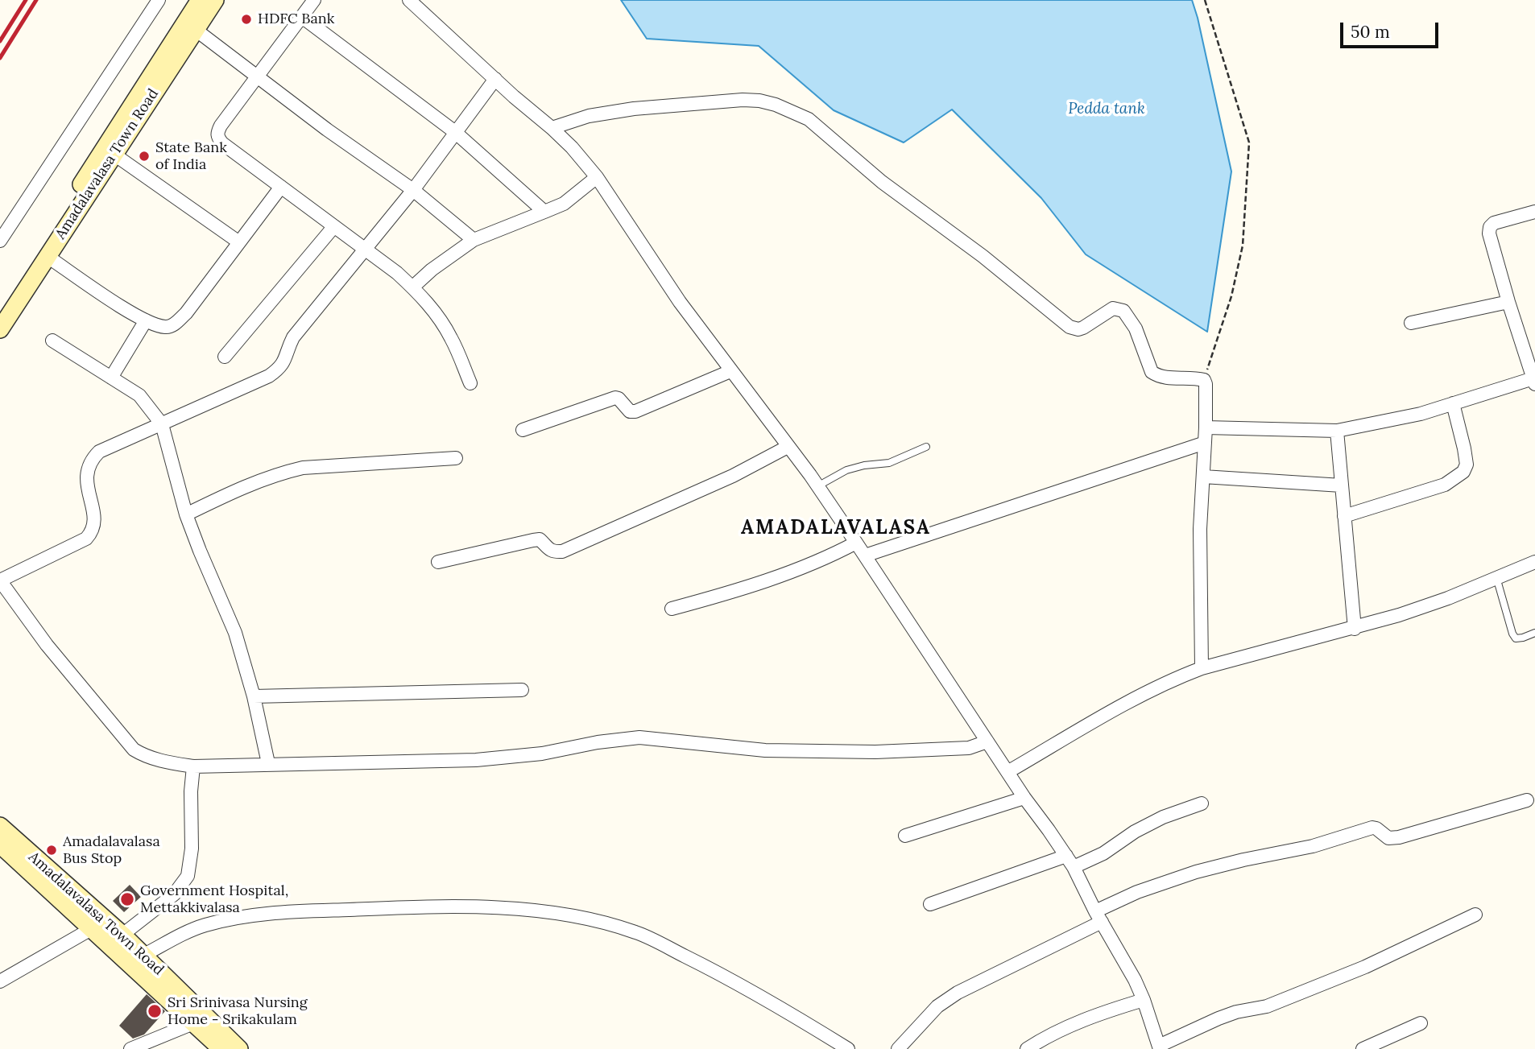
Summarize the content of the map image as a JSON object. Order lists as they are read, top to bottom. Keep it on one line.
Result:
{"streets":{"main road":["Amadalavalasa Town Road"]},"districts":["AMADALAVALASA"],"water":["Pedda tank"],"places":["HDFC Bank","State Bank of India","Amadalavalasa Bus Stop","Government Hospital, Mettakkivalasa","Sri Srinivasa Nursing Home - Srikakulam"],"scale_bar":"50 m"}
